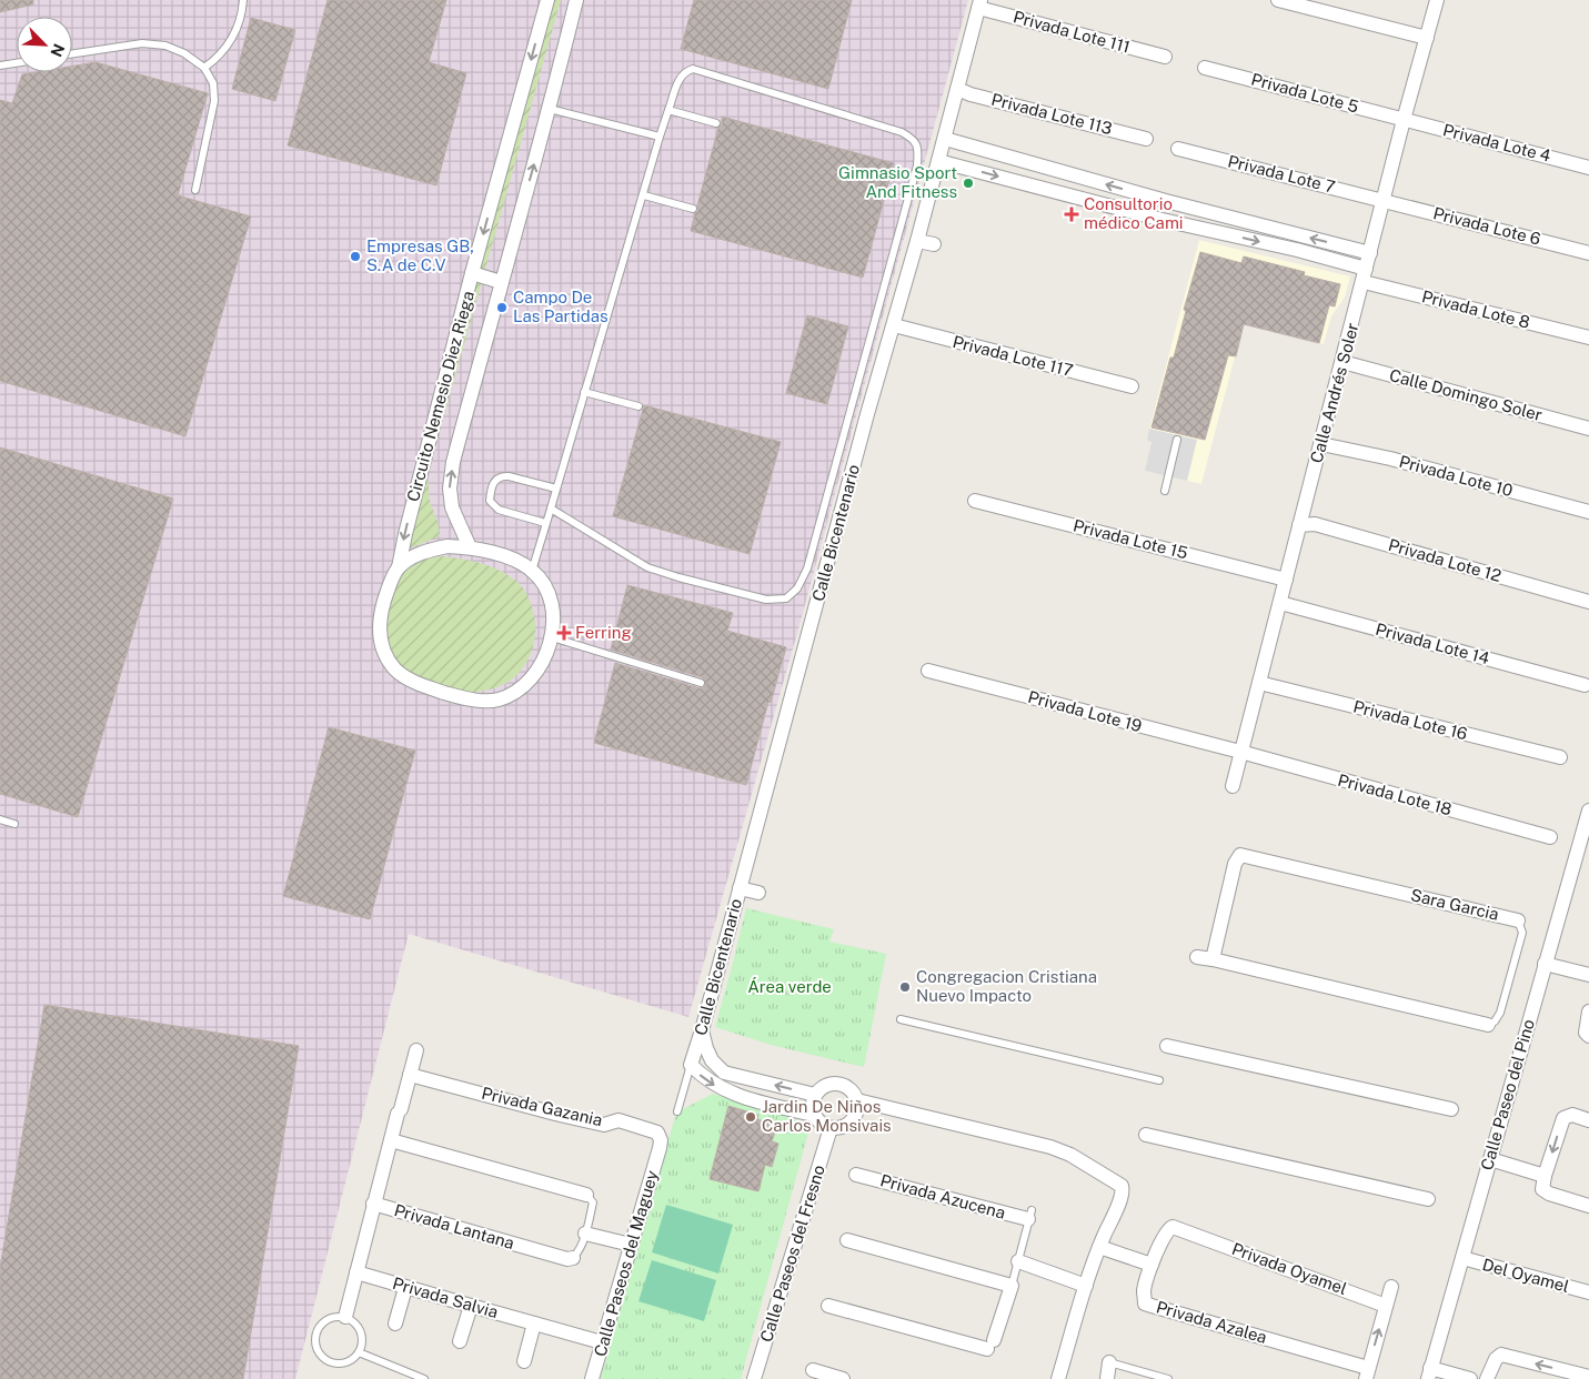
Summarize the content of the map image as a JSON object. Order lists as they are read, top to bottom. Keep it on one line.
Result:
{"streets":{"street":["Privada Lote 111","Privada Lote 5","Privada Lote 113","Privada Lote 4","Privada Lote 7","Privada Lote 6","Privada Lote 8","Privada Lote 117","Calle Andrés Soler","Calle Domingo Soler","Circuito Nemesio Diez Riega","Privada Lote 10","Calle Bicentenario","Privada Lote 15","Privada Lote 12","Privada Lote 14","Privada Lote 19","Privada Lote 16","Privada Lote 18","Sara Garcia","Calle Paseo del Pino","Privada Gazania","Privada Azucena","Privada Lantana","Calle Paseos del Fresno","Calle Paseos del Maguey","Privada Oyamel","Del Oyamel","Privada Salvia","Privada Azalea"]},"crossings":[["Privada Lote 111","Calle Bicentenario"],["Privada Lote 5","Privada Lote 4"],["Privada Lote 5","Calle Andrés Soler"],["Privada Lote 113","Calle Bicentenario"],["Privada Lote 4","Calle Andrés Soler"],["Privada Lote 7","Privada Lote 6"],["Privada Lote 7","Calle Andrés Soler"],["Privada Lote 6","Calle Andrés Soler"],["Privada Lote 8","Calle Andrés Soler"],["Privada Lote 8","Calle Bicentenario"],["Privada Lote 117","Calle Bicentenario"],["Calle Andrés Soler","Calle Domingo Soler"],["Calle Andrés Soler","Privada Lote 10"],["Calle Andrés Soler","Privada Lote 15"],["Calle Andrés Soler","Privada Lote 12"],["Calle Andrés Soler","Privada Lote 14"],["Calle Andrés Soler","Privada Lote 19"],["Calle Andrés Soler","Privada Lote 16"],["Calle Andrés Soler","Privada Lote 18"],["Privada Lote 19","Privada Lote 18"],["Calle Paseo del Pino","Del Oyamel"],["Privada Gazania","Privada Lantana"],["Privada Gazania","Calle Paseos del Maguey"],["Calle Paseos del Maguey","Privada Salvia"],["Privada Oyamel","Privada Azalea"]],"parks":["Área verde"],"places":{"other":["Gimnasio Sport And Fitness","Empresas GB, S.A de C.V","Campo De Las Partidas","Congregacion Cristiana Nuevo Impacto","Jardin De Niños Carlos Monsivais"],"health":["Consultorio médico Cami","Ferring"]},"north":"bottom right"}
